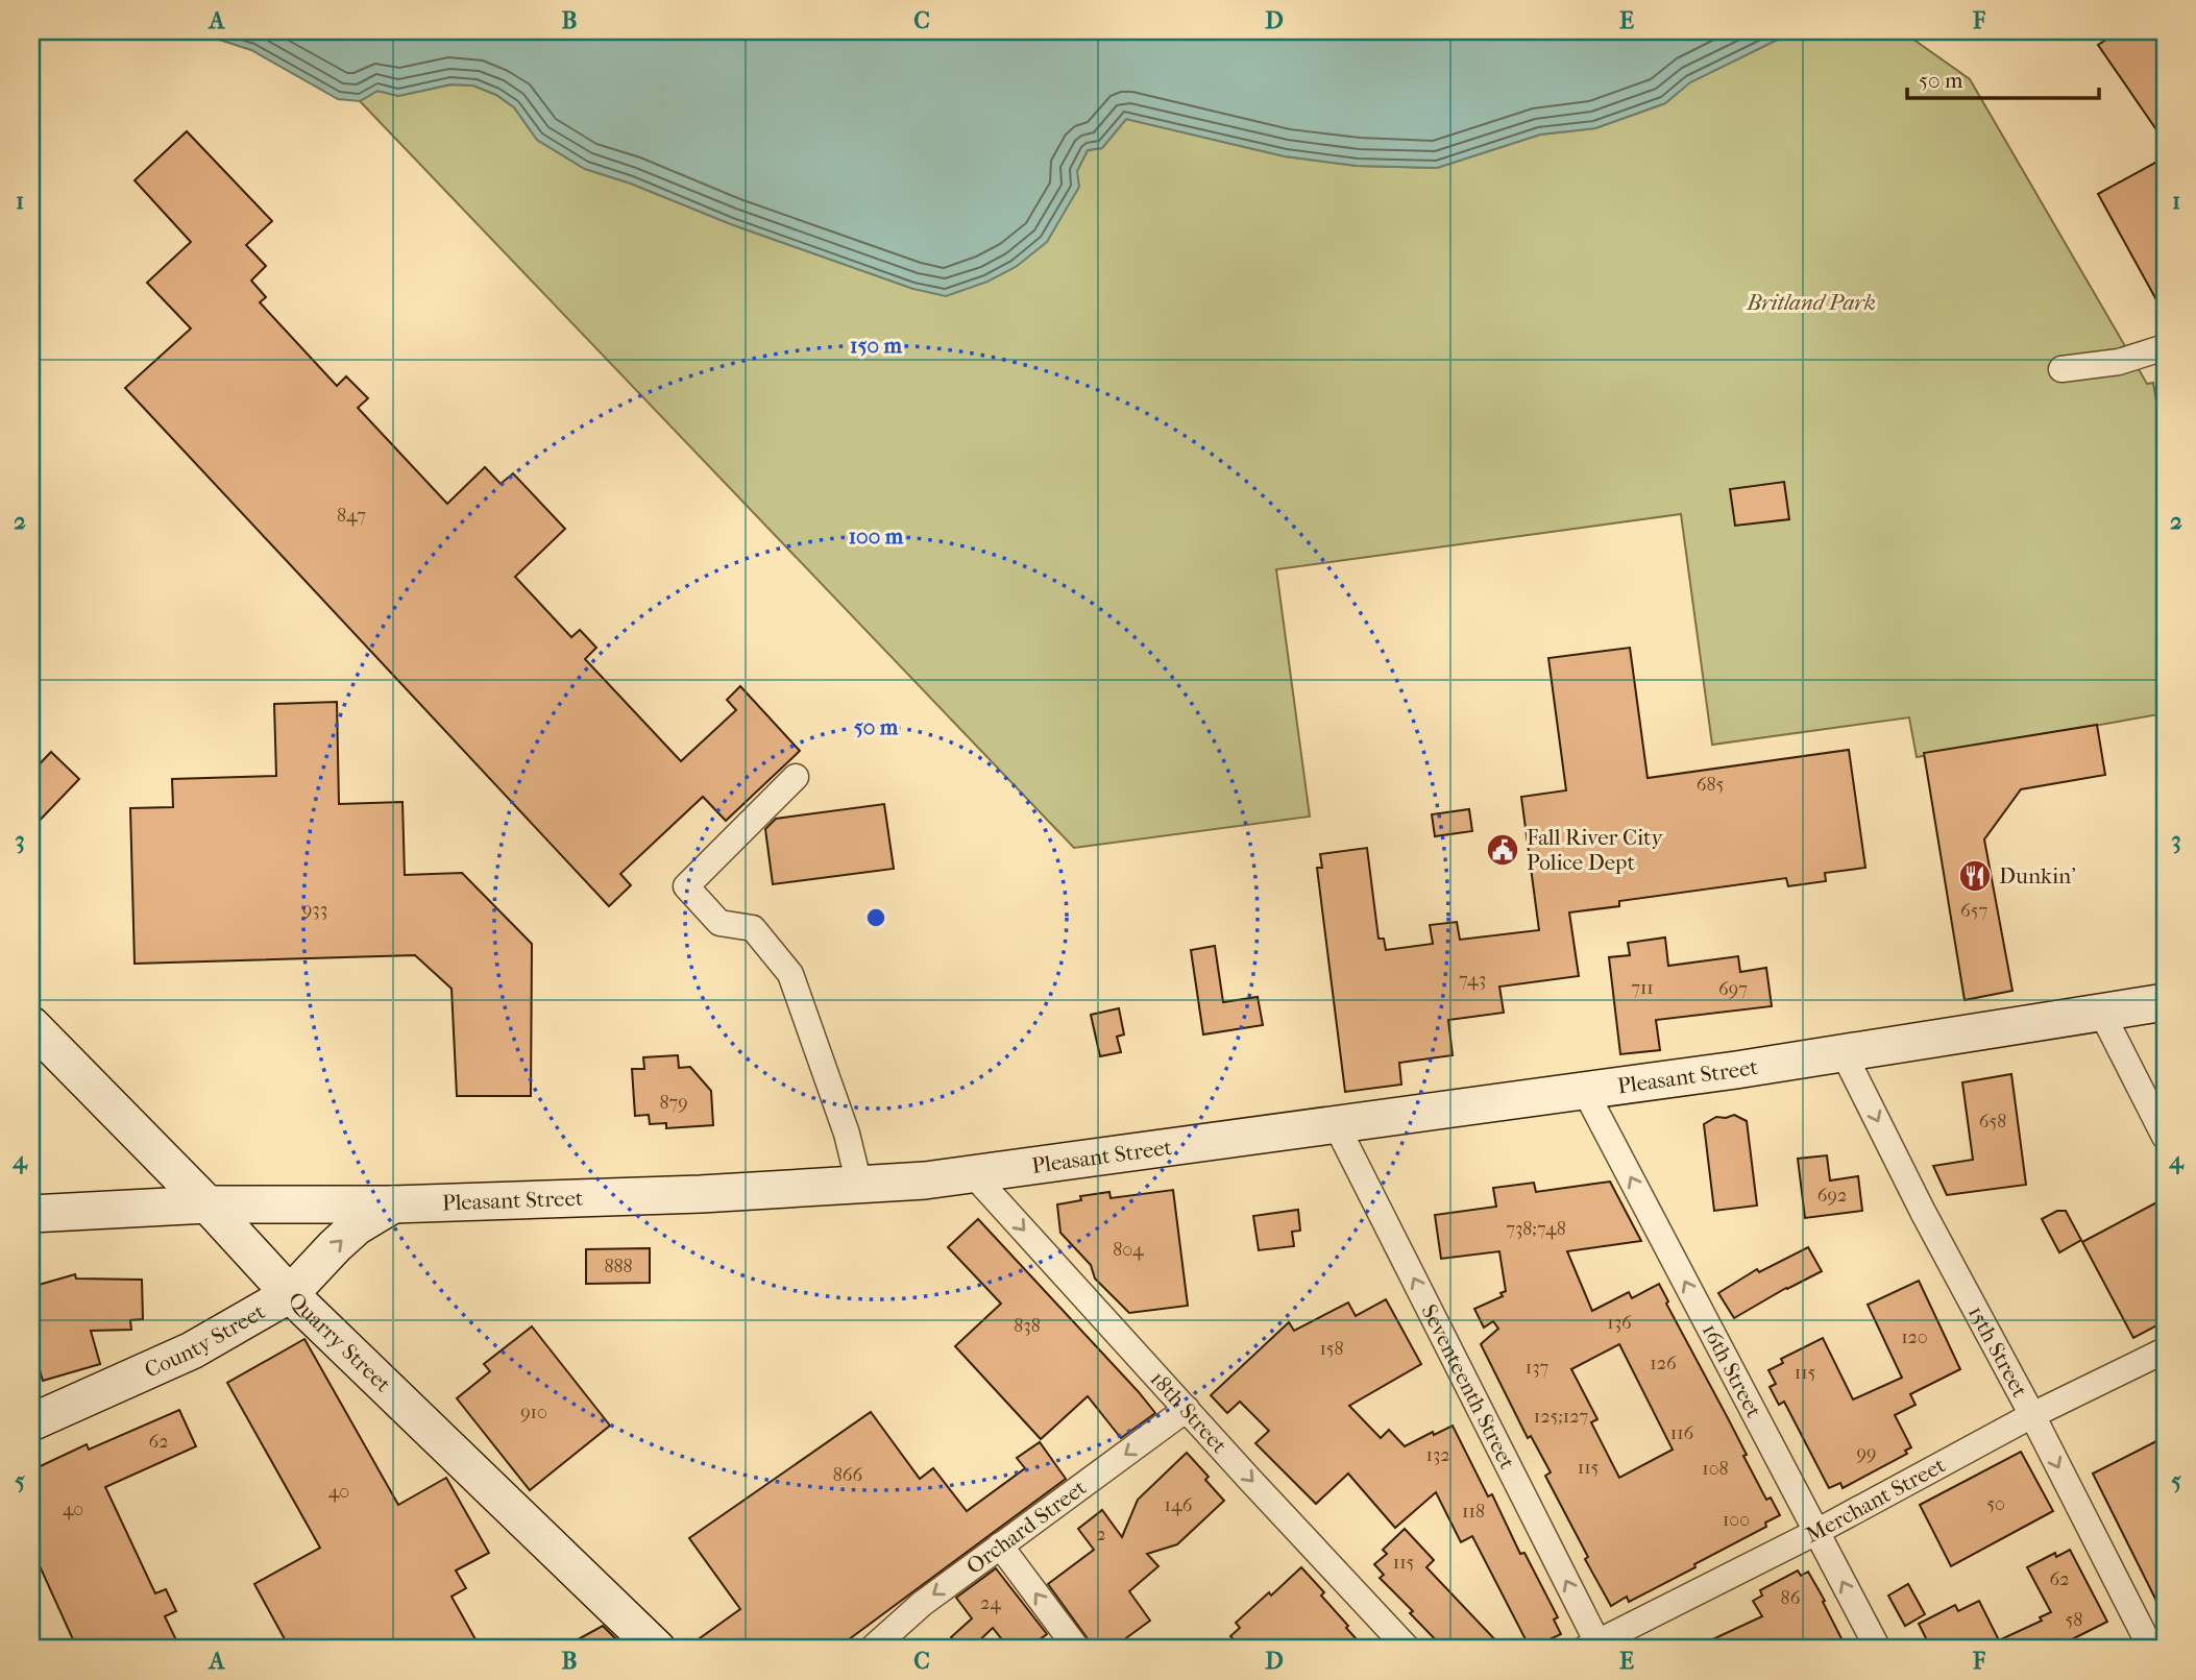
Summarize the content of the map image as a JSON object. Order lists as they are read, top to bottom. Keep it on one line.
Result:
{"streets":{"main road":["Pleasant Street","County Street","Quarry Street"],"street":["15th Street","16th Street","Seventeenth Street","18th Street","Merchant Street","Orchard Street"]},"crossings":[["Pleasant Street","County Street"],["Pleasant Street","Quarry Street"],["Pleasant Street","15th Street"],["Pleasant Street","16th Street"],["Pleasant Street","Seventeenth Street"],["Pleasant Street","18th Street"],["County Street","Quarry Street"],["15th Street","Merchant Street"],["16th Street","Merchant Street"],["Seventeenth Street","Merchant Street"],["18th Street","Orchard Street"]],"one_way":["15th Street","16th Street","Seventeenth Street","18th Street","Orchard Street"],"parks":["Britland Park"],"places":{"public building":["Fall River City Police Dept"],"restaurant":["Dunkin'"]},"house_numbers":["847","685","933","657","743","711","697","879","658","692","738;748","804","888","136","838","120","158","126","137","115","910","125;127","116","62","99","132","115","108","866","40","50","146","40","118","100","2","115","62","86","24","58"],"scale_bar":"50 m","grid":{"columns":["A","B","C","D","E","F"],"rows":["1","2","3","4","5"]},"rings":["150 m","100 m","50 m"]}
